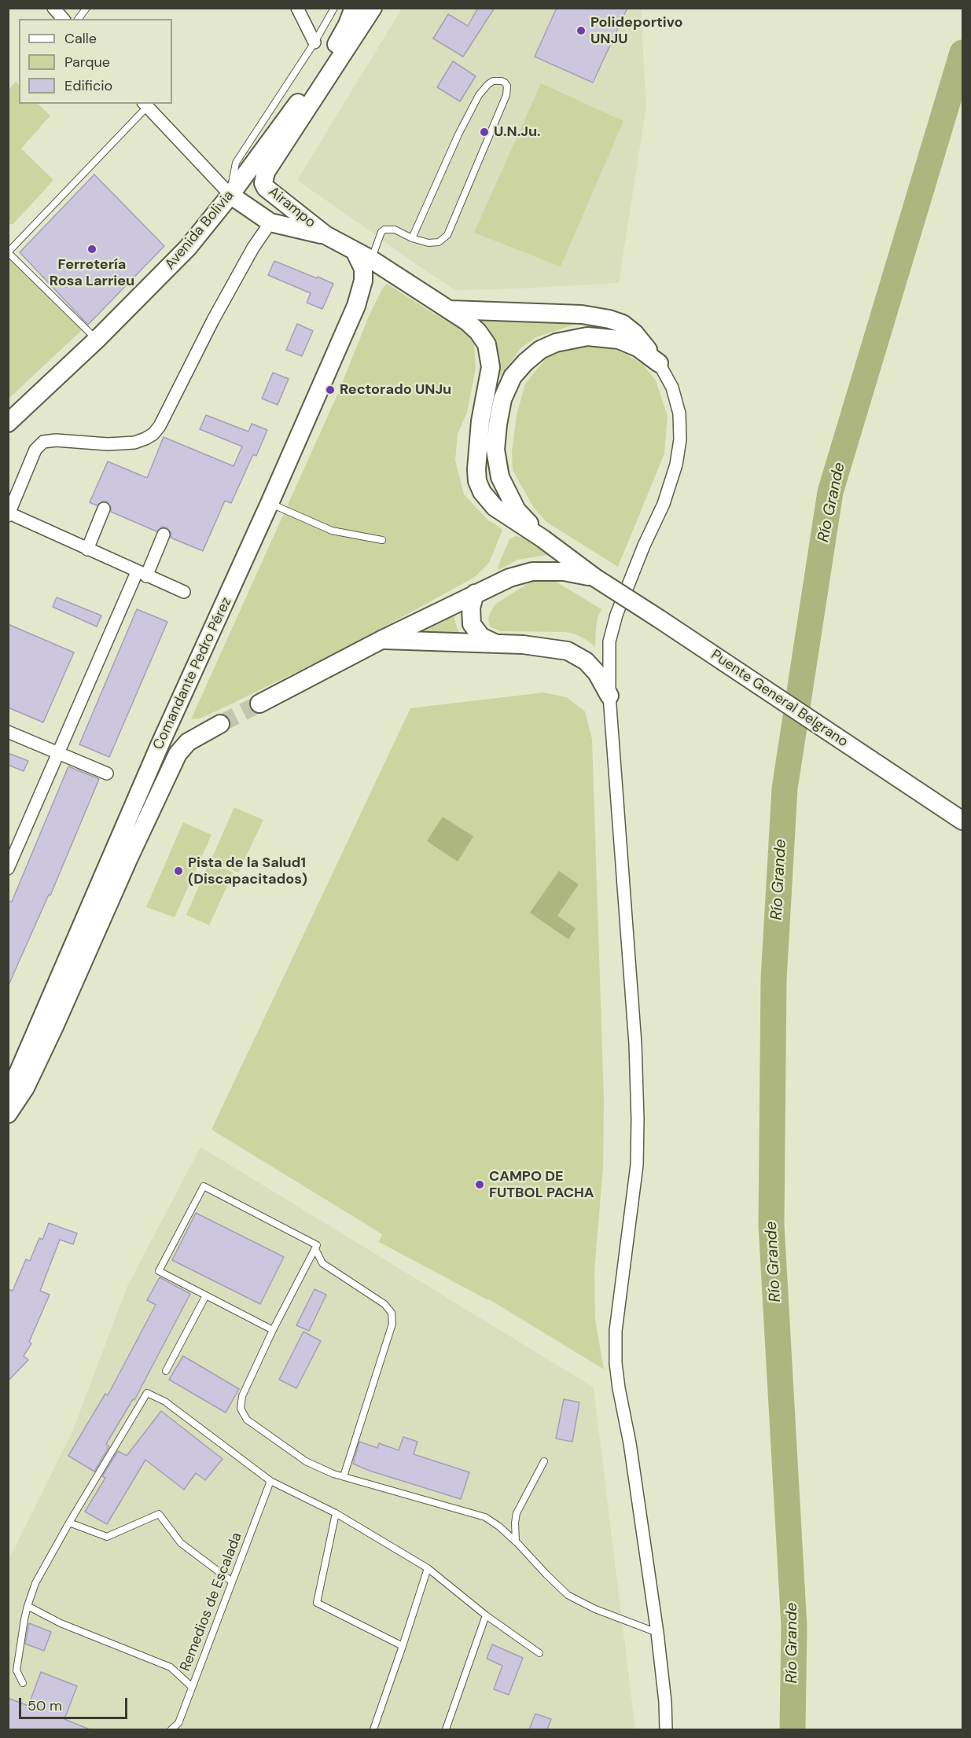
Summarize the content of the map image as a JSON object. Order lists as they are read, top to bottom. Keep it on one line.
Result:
{"streets":{"main road":["Airampo","Avenida Bolivia","Comandante Pedro Pérez","Puente General Belgrano"],"lane":["Remedios de Escalada"]},"crossings":[["Airampo","Avenida Bolivia"],["Airampo","Comandante Pedro Pérez"],["Airampo","Puente General Belgrano"]],"water":["Río Grande"],"places":["Polideportivo UNJU","U.N.Ju.","Ferretería Rosa Larrieu","Rectorado UNJu","Pista de la Salud1 (Discapacitados)","CAMPO DE FUTBOL PACHA"],"legend":["Calle","Parque","Edificio"],"scale_bar":"50 m"}
